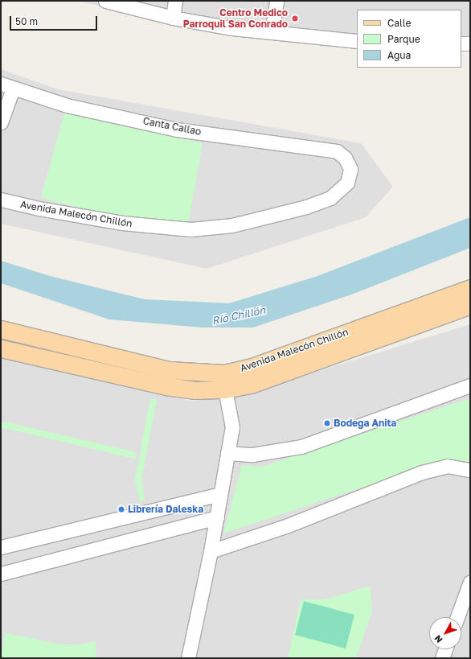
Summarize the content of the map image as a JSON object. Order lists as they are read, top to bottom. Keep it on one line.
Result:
{"streets":{"main road":["Avenida Malecón Chillón"],"street":["Canta Callao"]},"crossings":[["Canta Callao","Avenida Malecón Chillón"]],"water":["Río Chillón"],"places":["Centro Medico Parroquil San Conrado","Bodega Anita","Librería Daleska"],"legend":["Calle","Parque","Agua"],"scale_bar":"50 m","north":"bottom left"}
